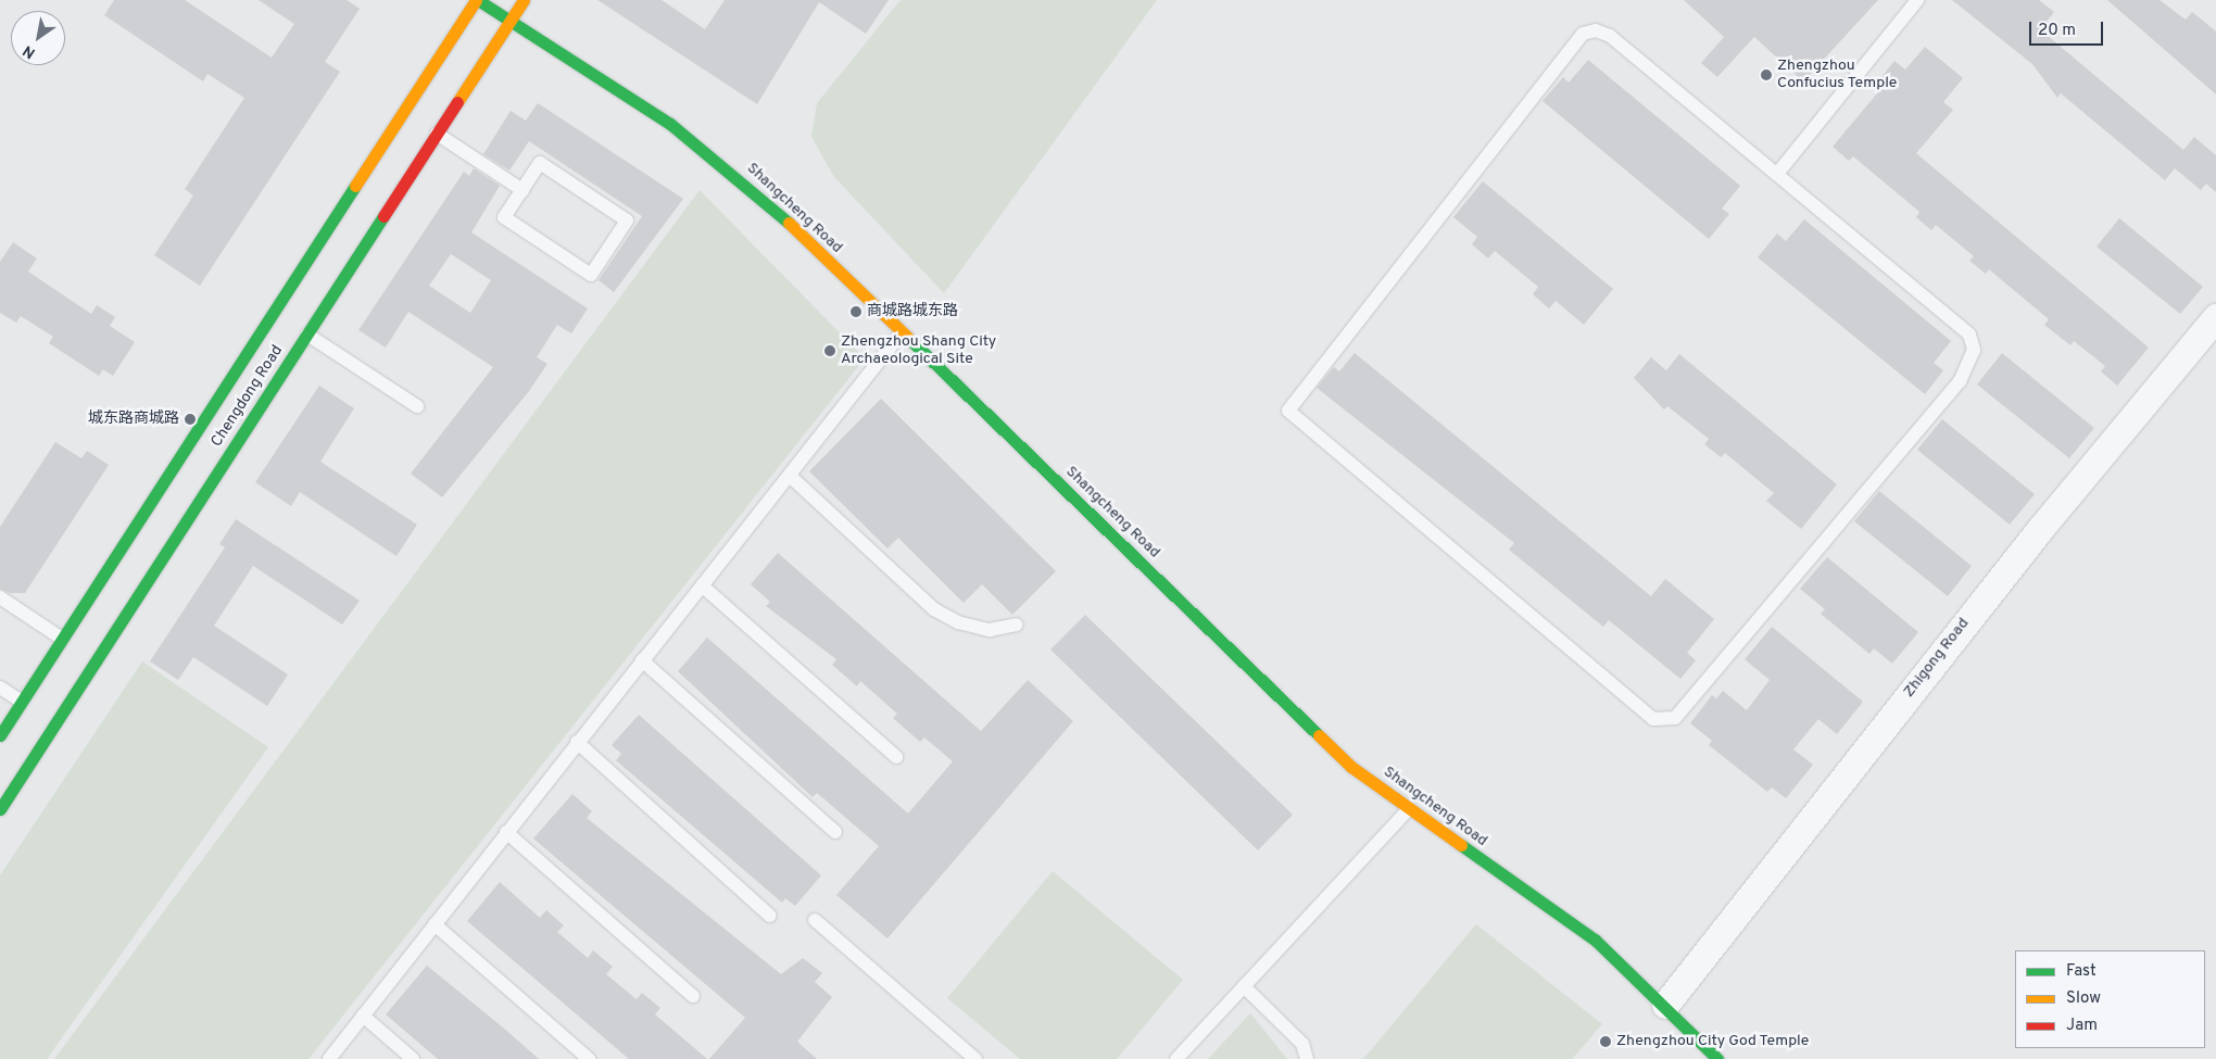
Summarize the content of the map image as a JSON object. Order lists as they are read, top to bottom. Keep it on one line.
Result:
{"streets":{"main road":["Shangcheng Road","Chengdong Road"],"street":["Zhigong Road"]},"crossings":[["Shangcheng Road","Chengdong Road"],["Shangcheng Road","Zhigong Road"]],"places":["Zhengzhou Confucius Temple","商城路城东路","Zhengzhou Shang City Archaeological Site","城东路商城路","Zhengzhou City God Temple"],"legend":["Fast","Slow","Jam"],"scale_bar":"20 m","north":"bottom left"}
